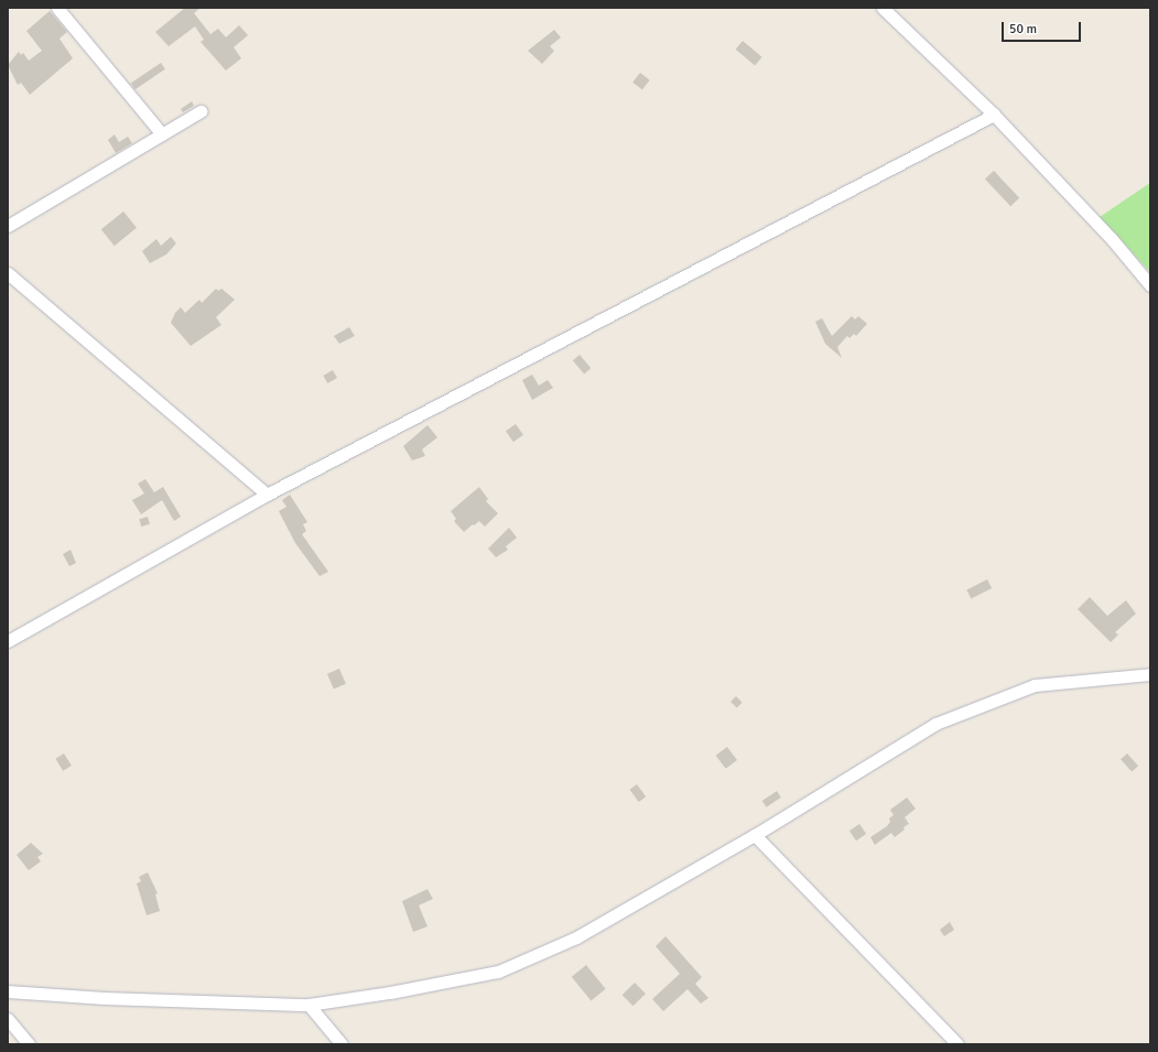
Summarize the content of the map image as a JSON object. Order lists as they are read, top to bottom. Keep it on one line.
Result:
{"scale_bar":"50 m"}
